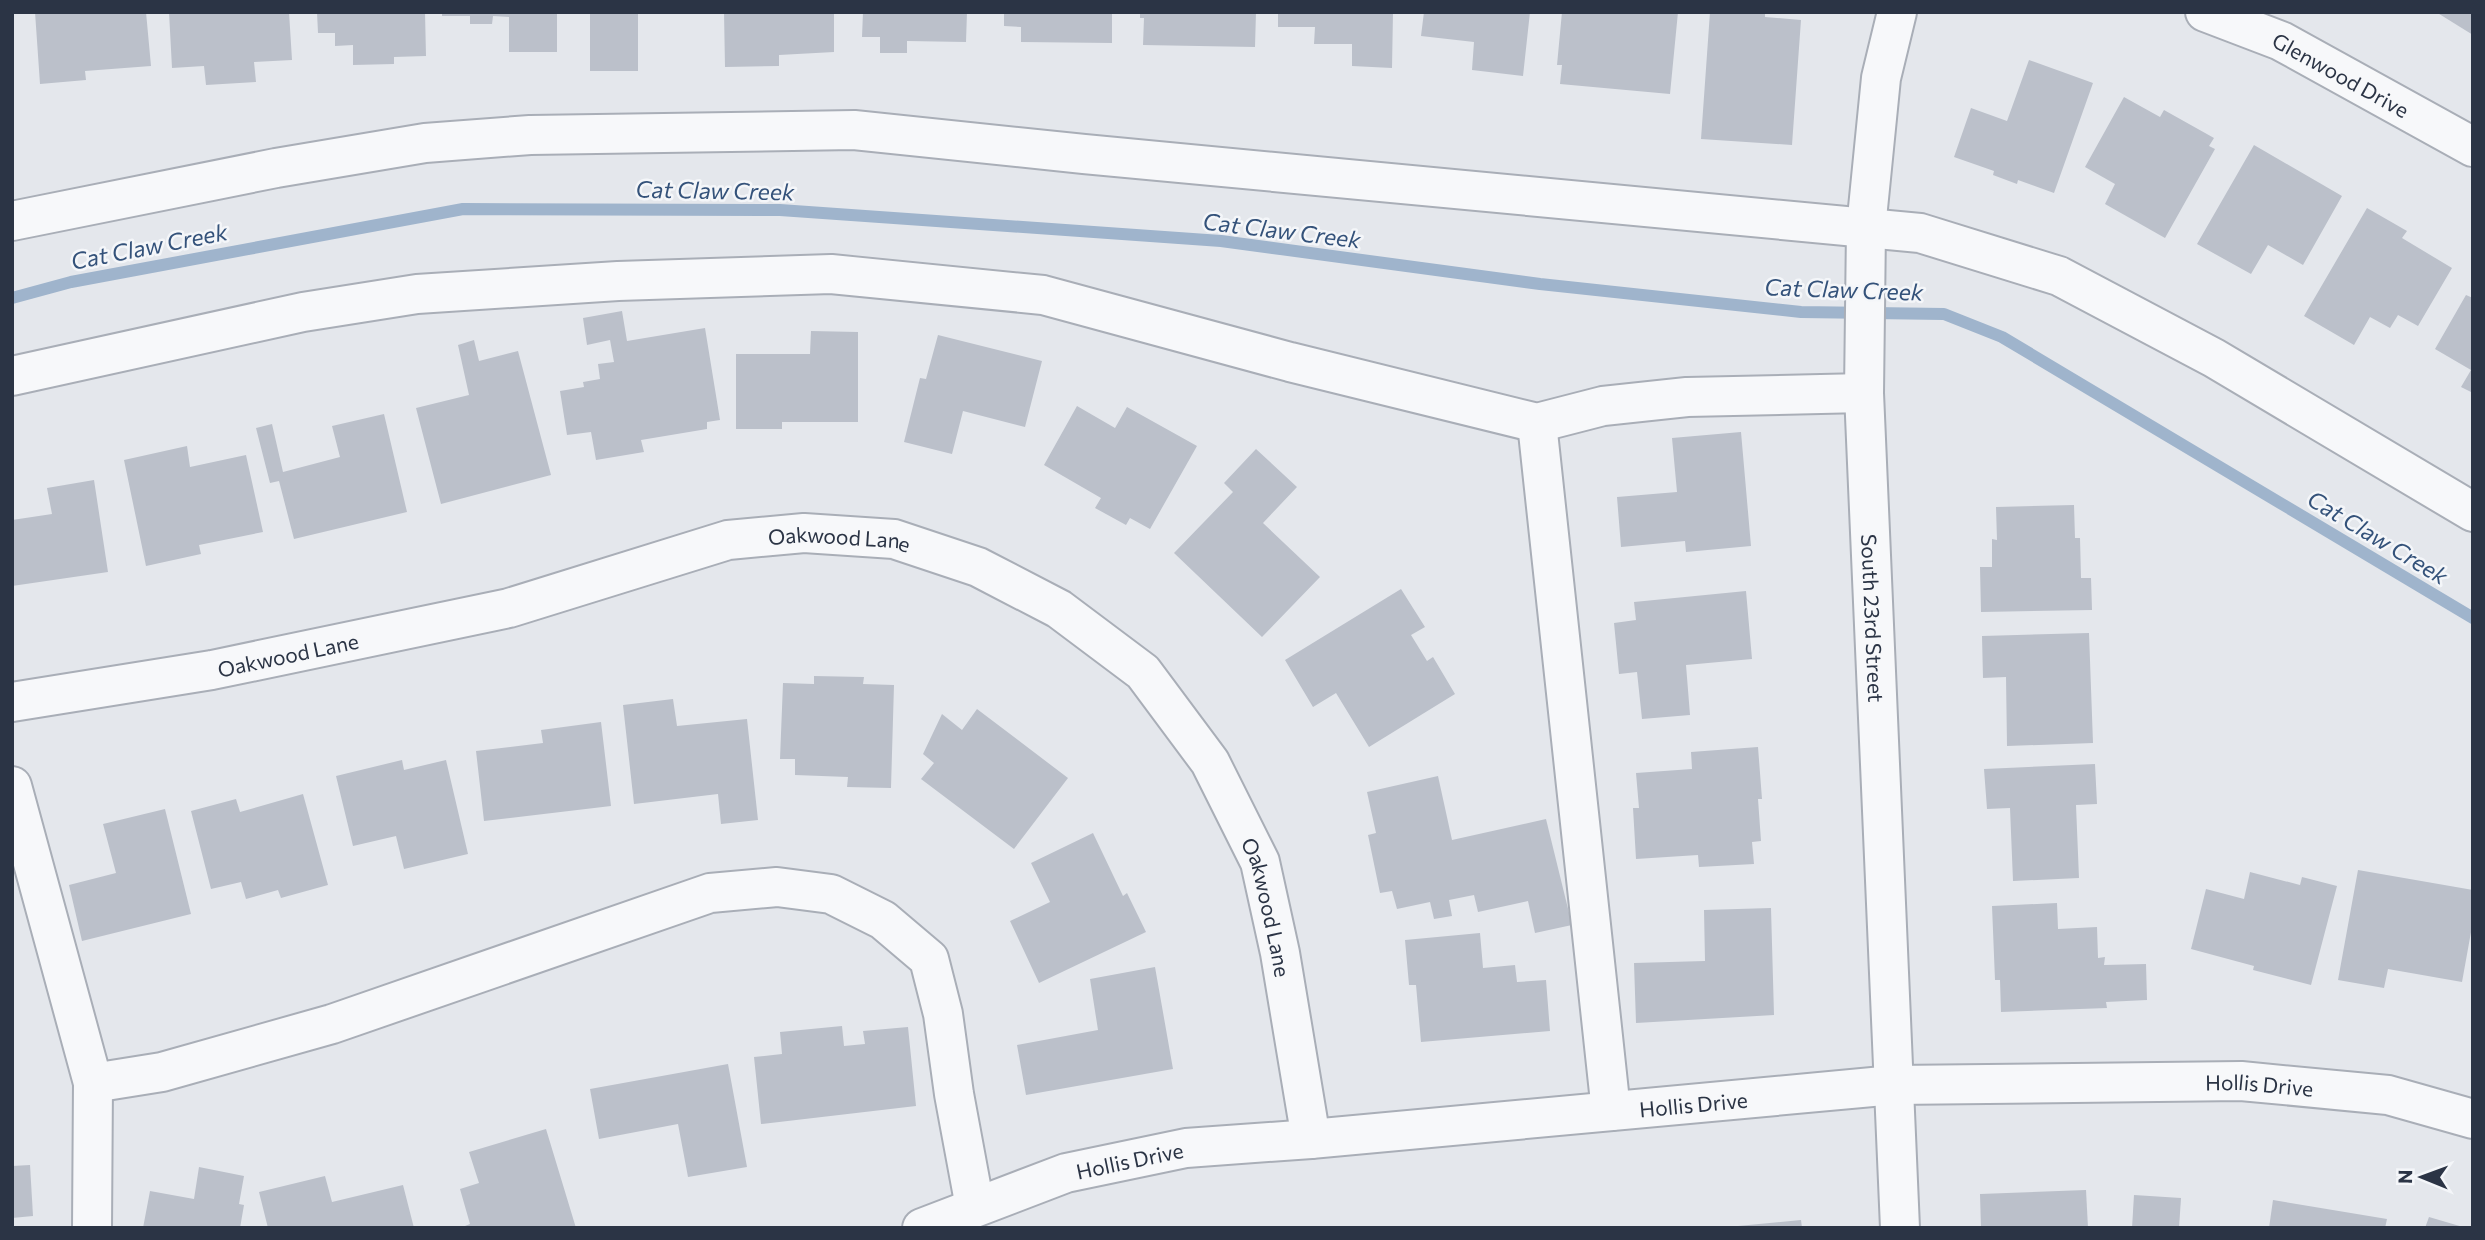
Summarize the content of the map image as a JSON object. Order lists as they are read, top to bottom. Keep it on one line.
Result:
{"streets":{"street":["Glenwood Drive","Oakwood Lane","South 23rd Street","Hollis Drive"]},"crossings":[["Oakwood Lane","Hollis Drive"],["South 23rd Street","Hollis Drive"]],"water":["Cat Claw Creek"],"north":"left"}
